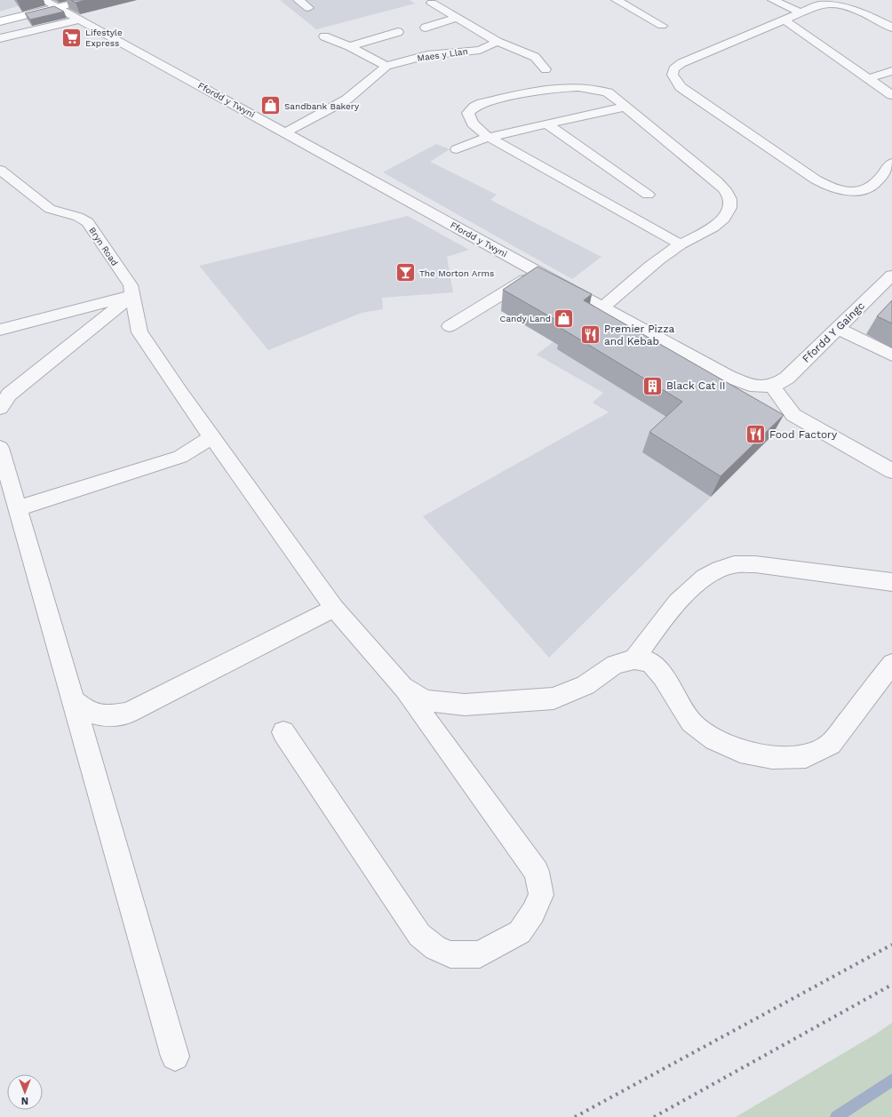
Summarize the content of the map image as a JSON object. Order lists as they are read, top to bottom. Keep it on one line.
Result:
{"streets":{"street":["Maes y Llan","Ffordd y Twyni","Bryn Road","Ffordd Y Gaingc"]},"crossings":[["Maes y Llan","Ffordd y Twyni"],["Ffordd y Twyni","Ffordd Y Gaingc"]],"places":{"supermarket":["Lifestyle Express"],"shop":["Sandbank Bakery","Candy Land"],"bar":["The Morton Arms"],"restaurant":["Premier Pizza and Kebab","Food Factory"],"building":["Black Cat II"]},"north":"bottom"}
